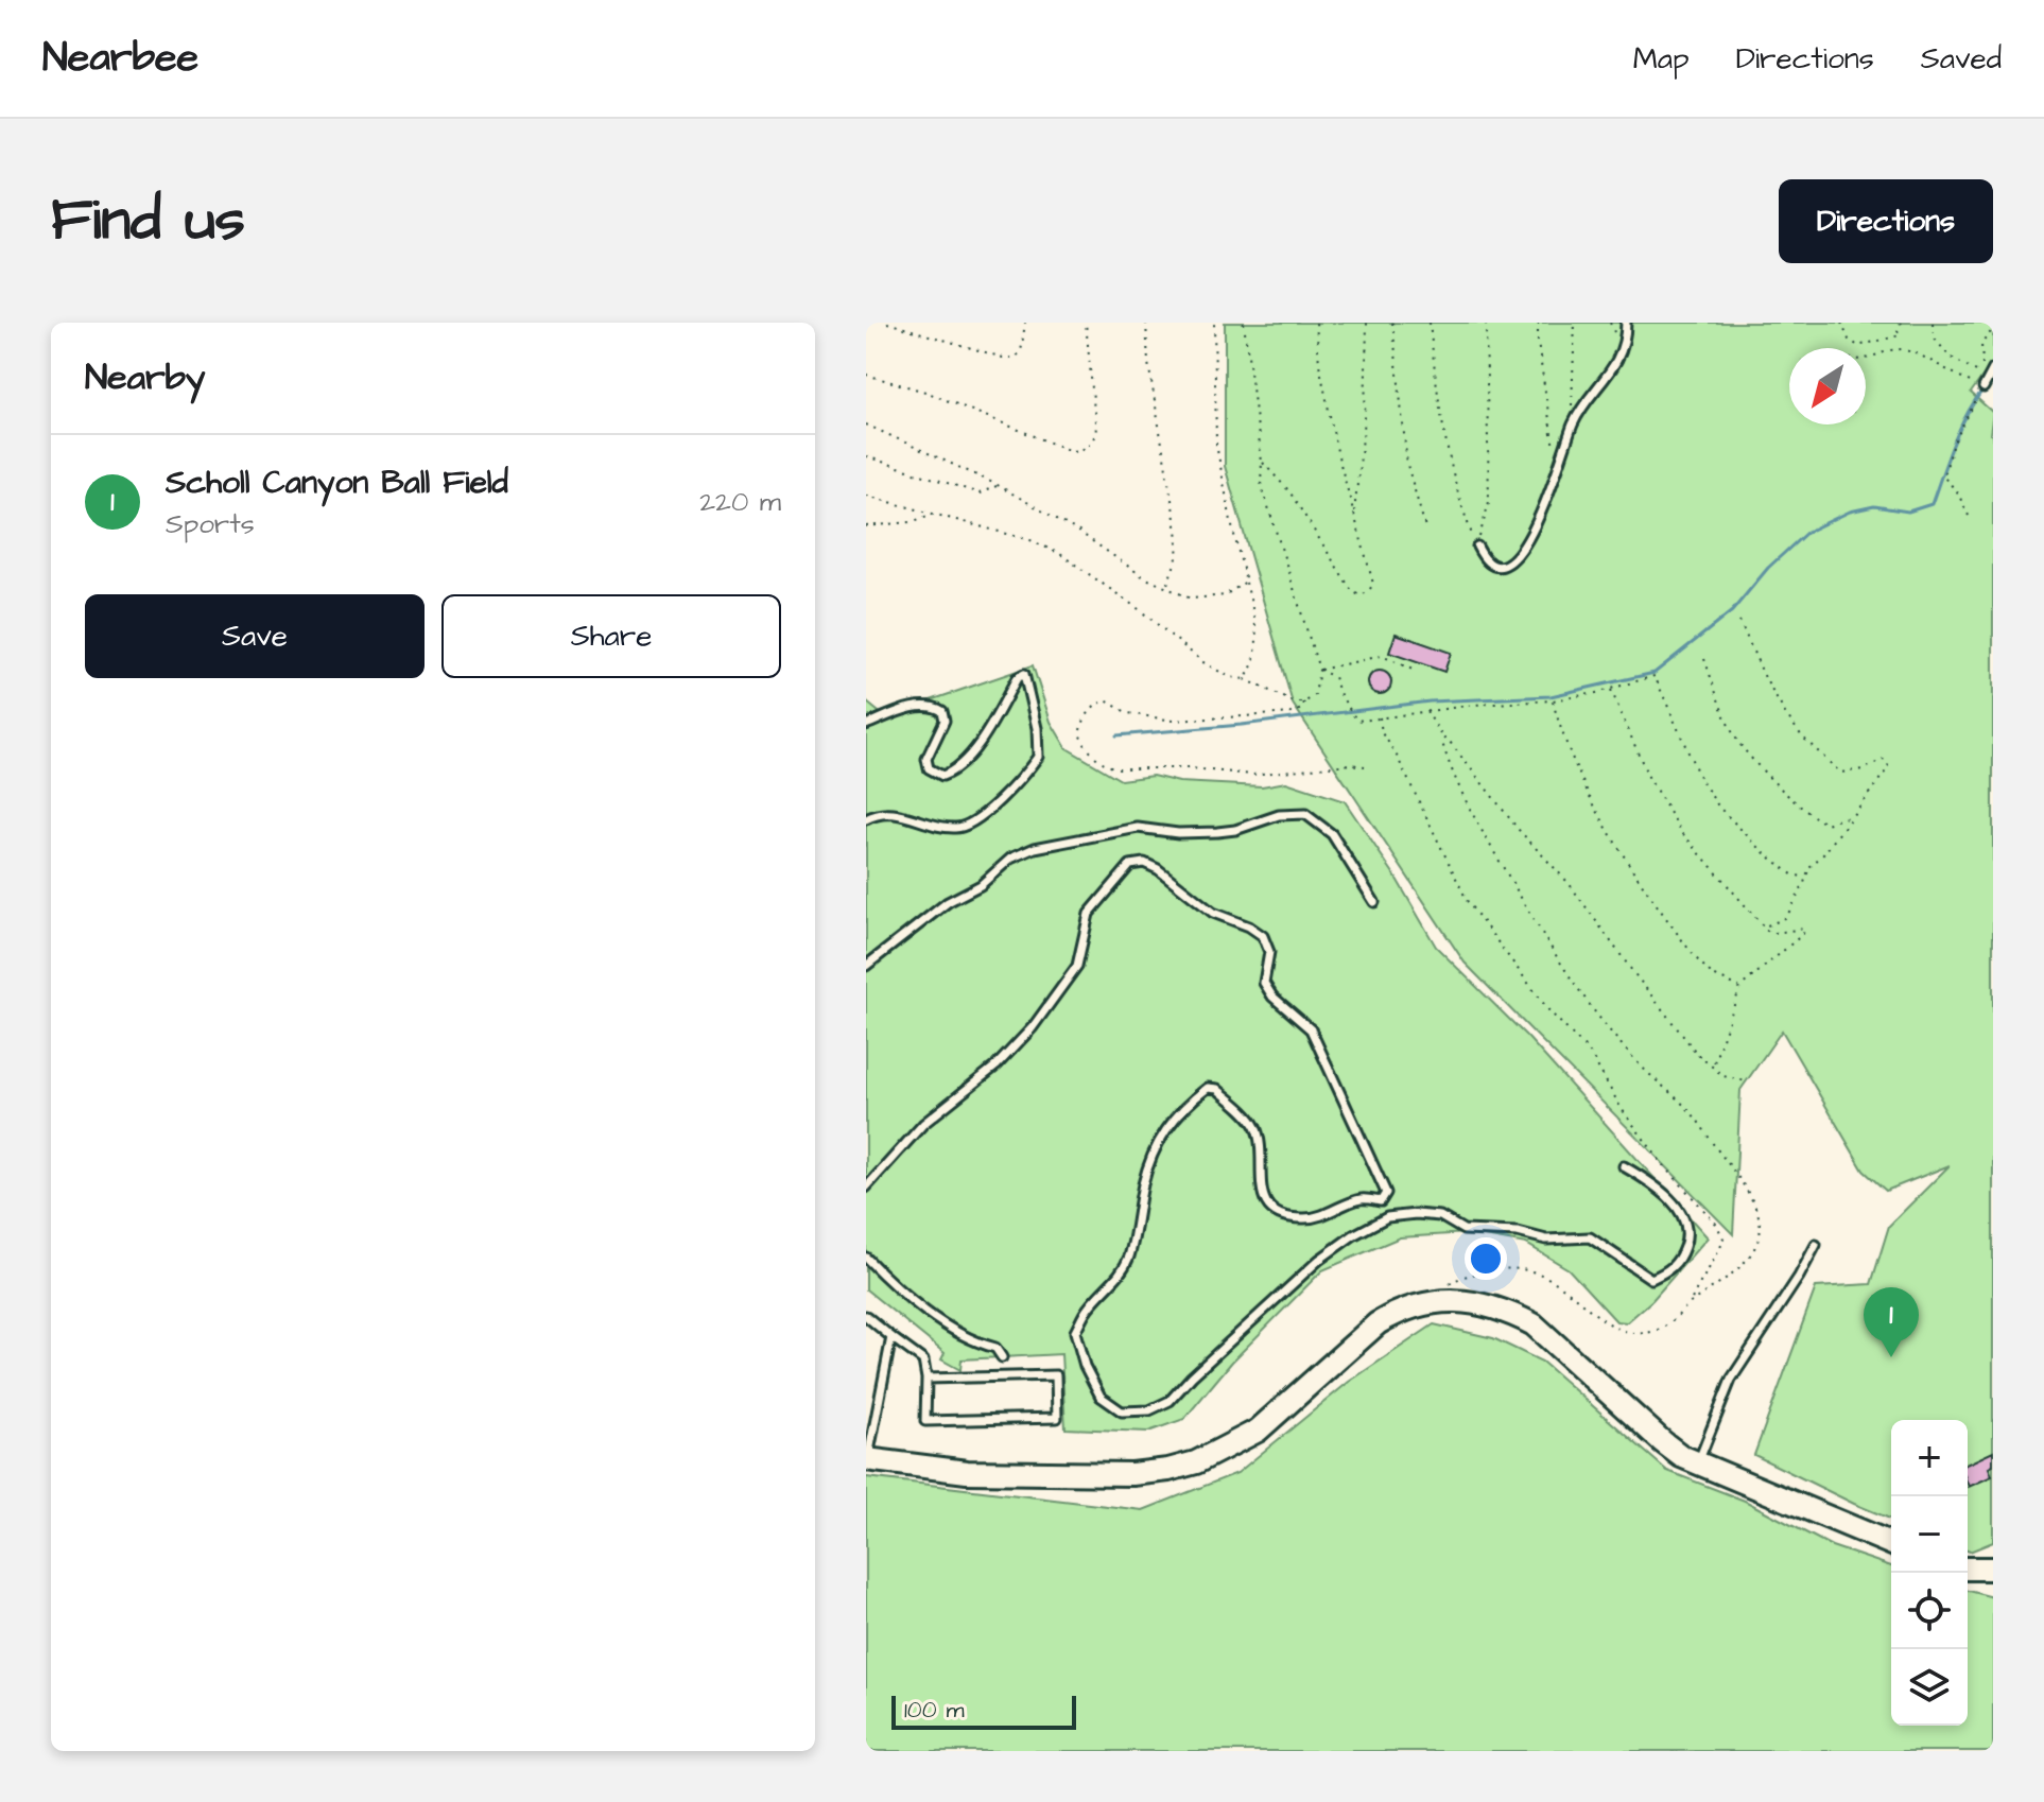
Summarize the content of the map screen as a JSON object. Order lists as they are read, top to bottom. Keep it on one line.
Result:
{"scale_bar":"100 m","north":"bottom left","page":{"header":"Nearbee","nav":["Map","Directions","Saved"],"title":"Find us","buttons":["Directions",["Save","Share"]],"heading":"Nearby","list":[{"mark":"1","name":"Scholl Canyon Ball Field","note":"Sports","value":"220 m"}],"pins":"1","map_buttons":["+","−"],"scale":"100 m"}}
